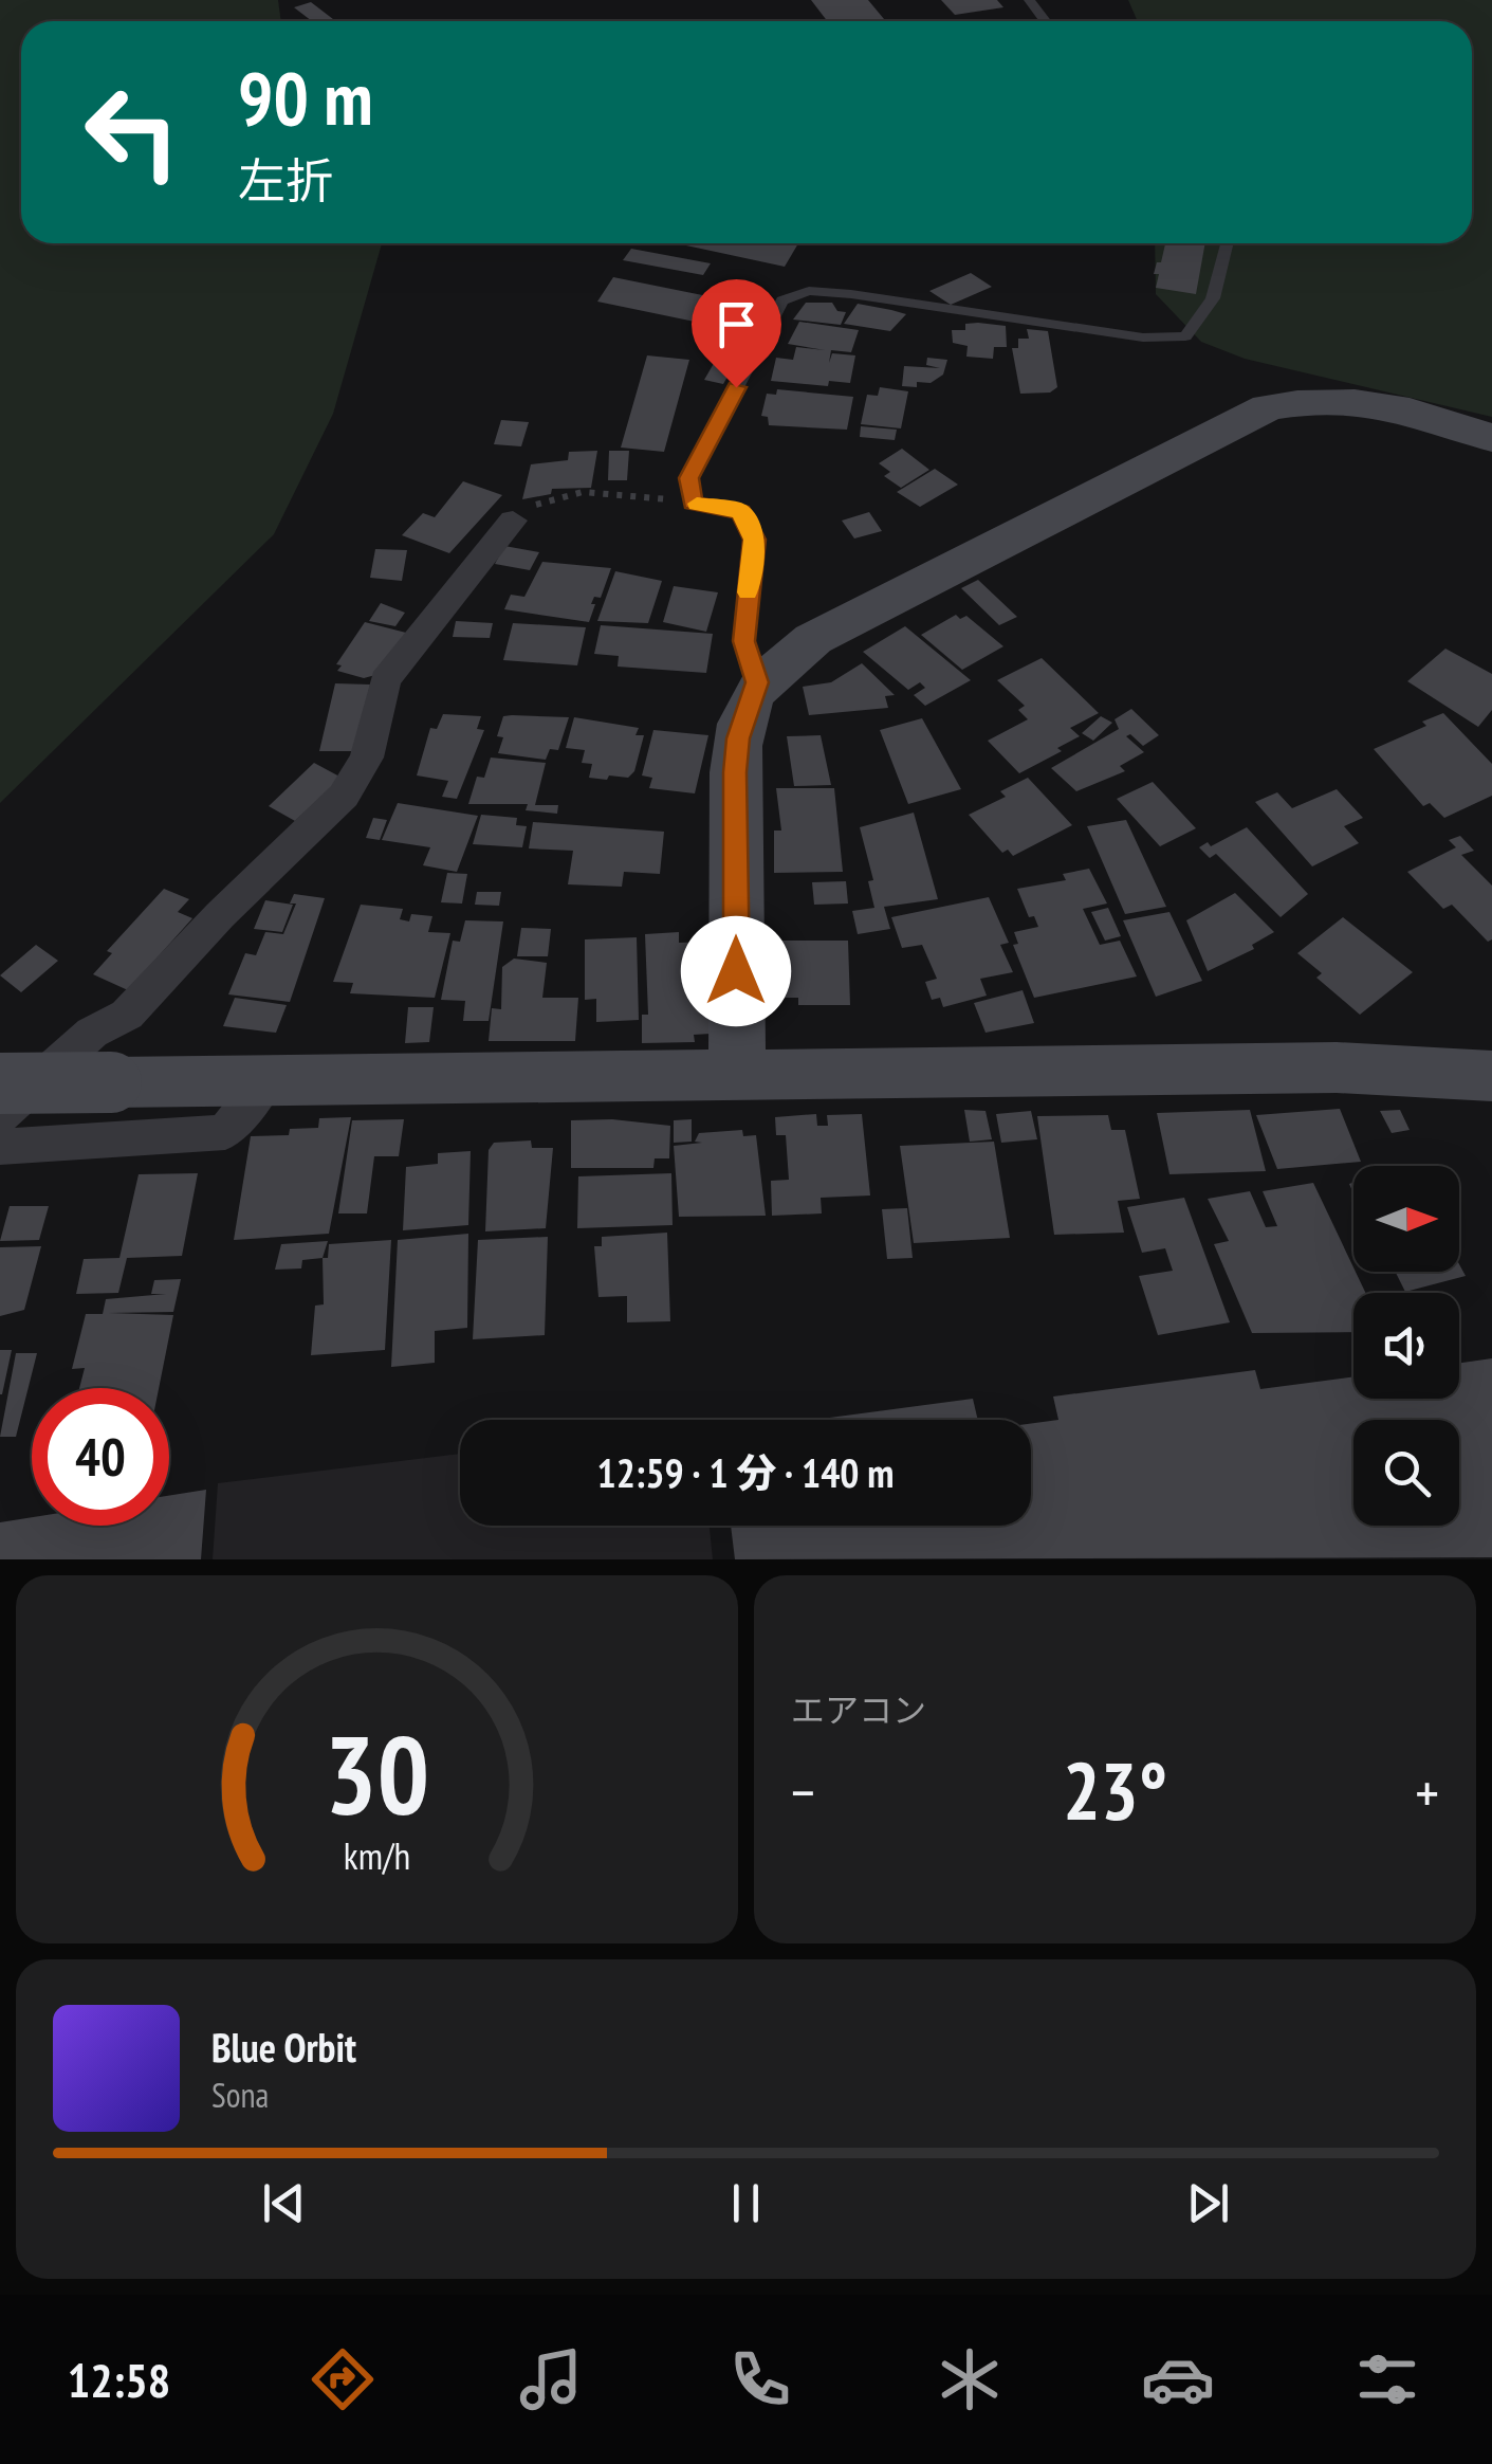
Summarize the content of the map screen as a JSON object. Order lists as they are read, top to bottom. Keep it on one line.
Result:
{"north":"right","page":{"turn":["90 m","左折"],"limit":"40","trip":"12:59 · 1 分 · 140 m","tile":"エアコン","heat":["−","23°","+"],"song":["Blue Orbit","Sona"],"tabs":"12:58","gauge":["30","km/h"]}}
